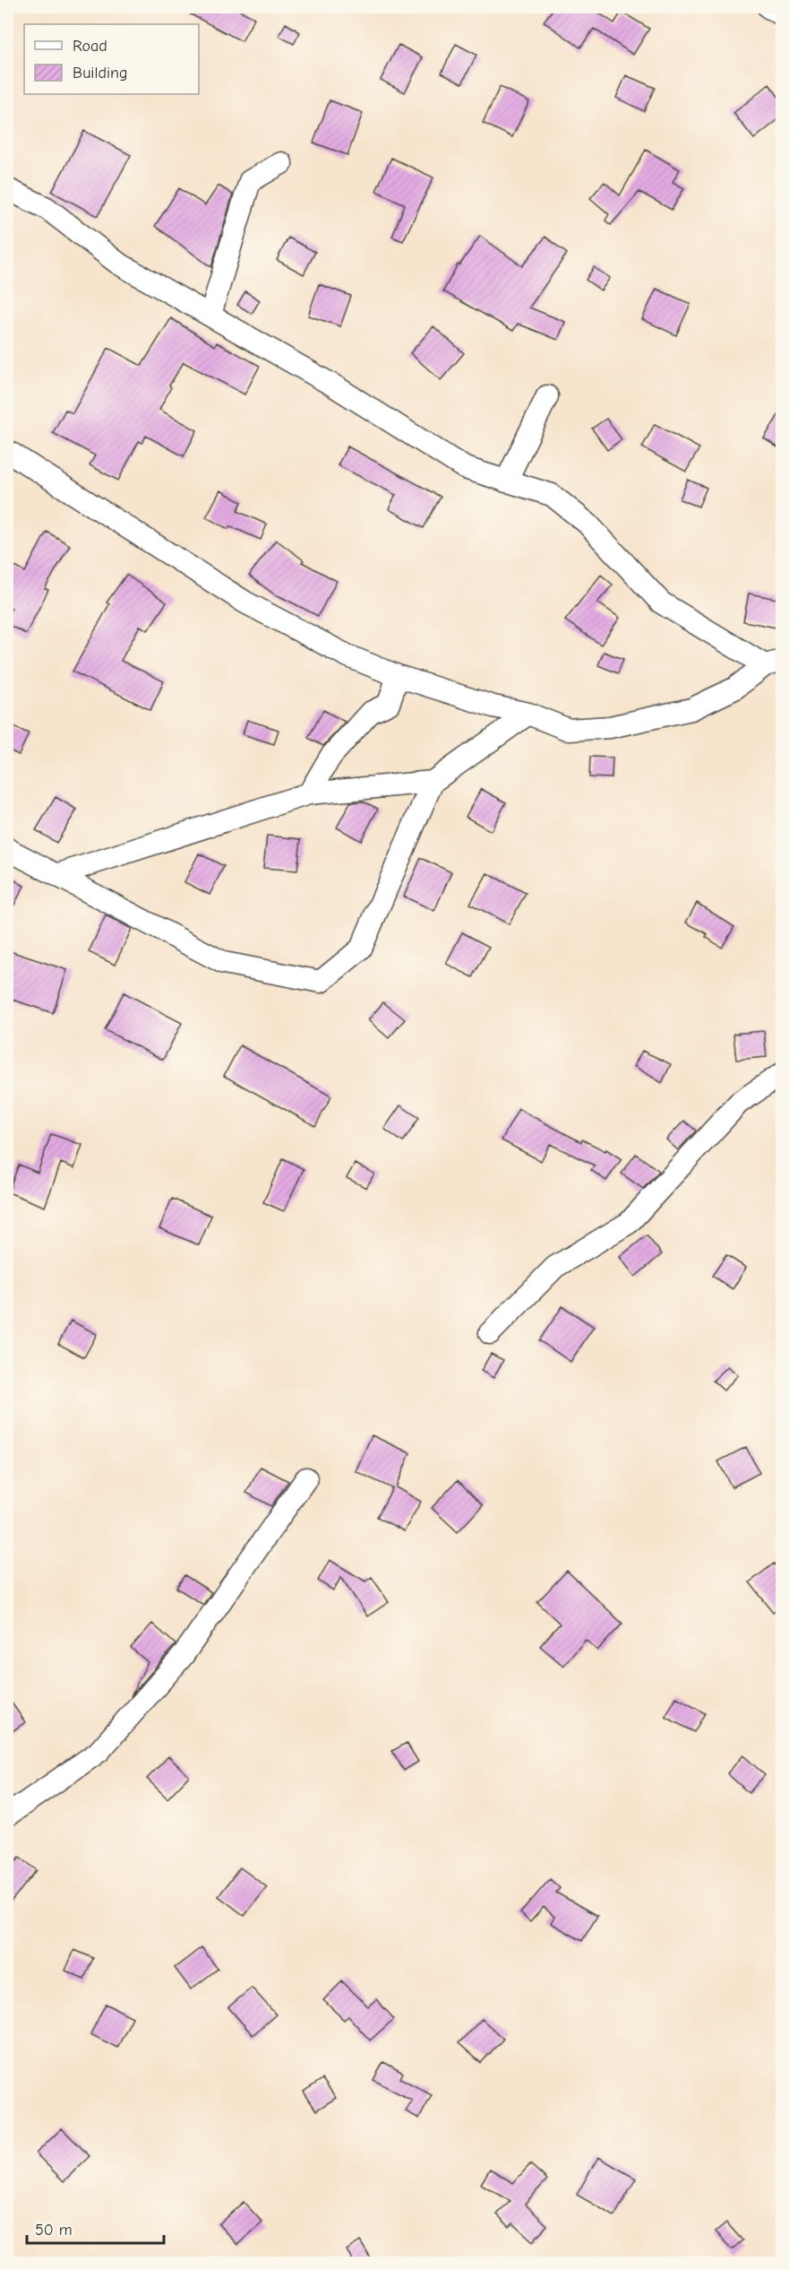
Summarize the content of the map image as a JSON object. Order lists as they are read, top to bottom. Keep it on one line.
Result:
{"legend":["Road","Building"],"scale_bar":"50 m"}
